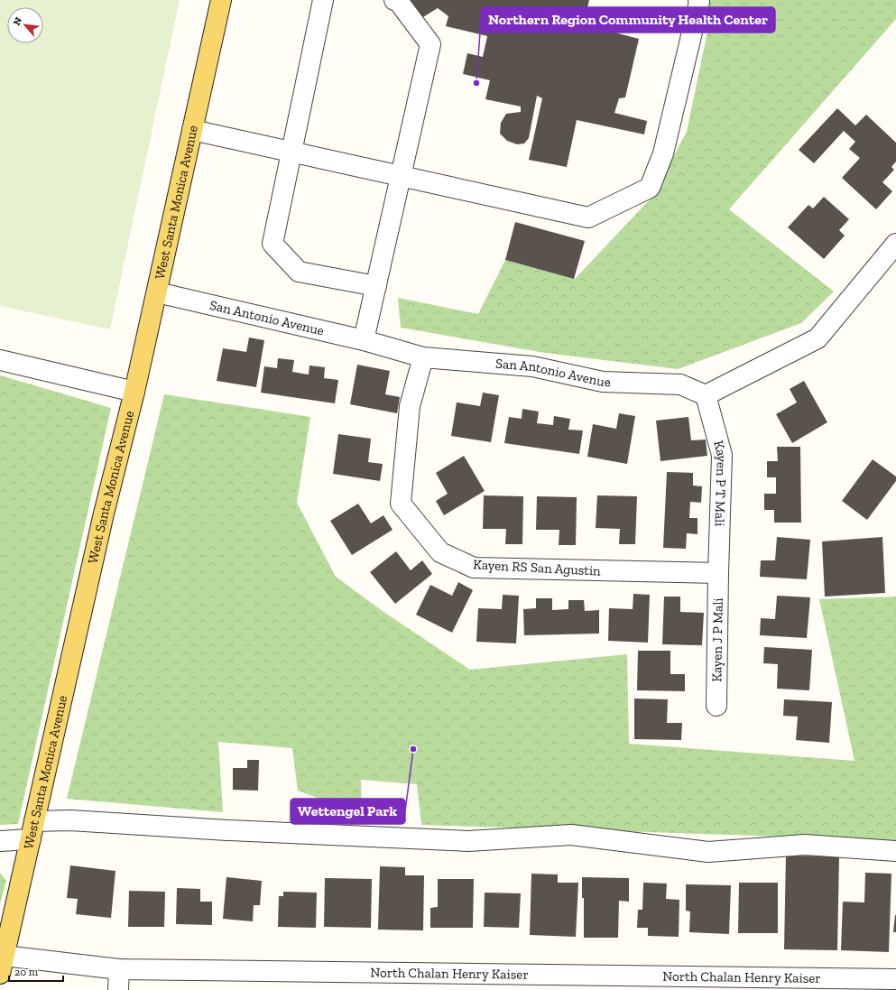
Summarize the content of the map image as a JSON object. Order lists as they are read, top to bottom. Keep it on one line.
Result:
{"streets":{"main road":["West Santa Monica Avenue"],"street":["San Antonio Avenue","Kayen P T Mali","Kayen RS San Agustin","Kayen J P Mali","North Chalan Henry Kaiser"]},"crossings":[["West Santa Monica Avenue","San Antonio Avenue"],["West Santa Monica Avenue","North Chalan Henry Kaiser"],["San Antonio Avenue","Kayen P T Mali"],["San Antonio Avenue","Kayen RS San Agustin"],["Kayen P T Mali","Kayen RS San Agustin"],["Kayen P T Mali","Kayen J P Mali"],["Kayen RS San Agustin","Kayen J P Mali"]],"places":["Northern Region Community Health Center","Wettengel Park"],"scale_bar":"20 m","north":"top left"}
